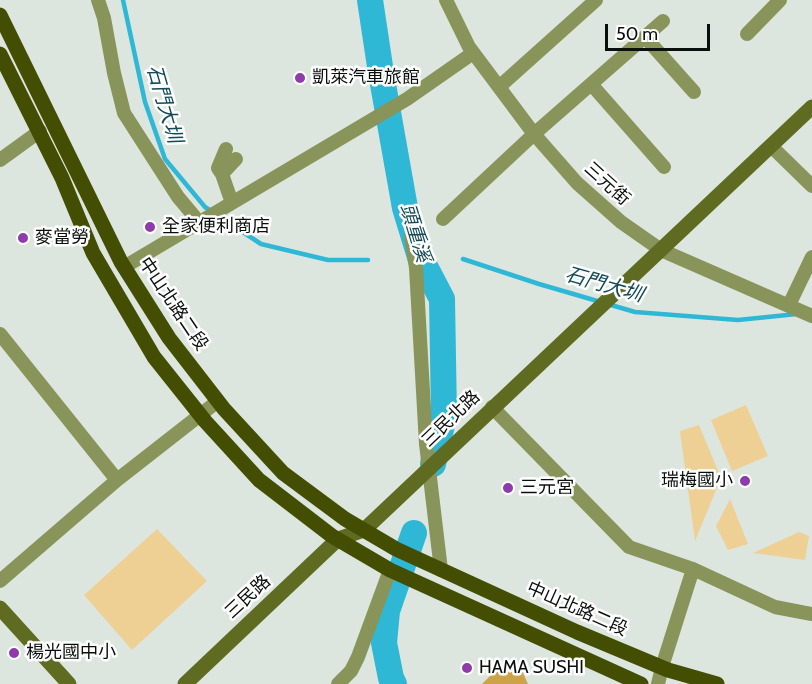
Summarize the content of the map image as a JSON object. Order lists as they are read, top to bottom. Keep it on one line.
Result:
{"streets":{"main road":["中山北路二段"],"street":["三元街","三民北路","三民路"]},"crossings":[["三元街","三民北路"],["中山北路二段","三民北路"],["三民北路","三民路"]],"water":["石門大圳","頭重溪"],"places":["凱萊汽車旅館","全家便利商店","麥當勞","瑞梅國小","三元宮","楊光國中小","HAMA SUSHI"],"scale_bar":"50 m"}
